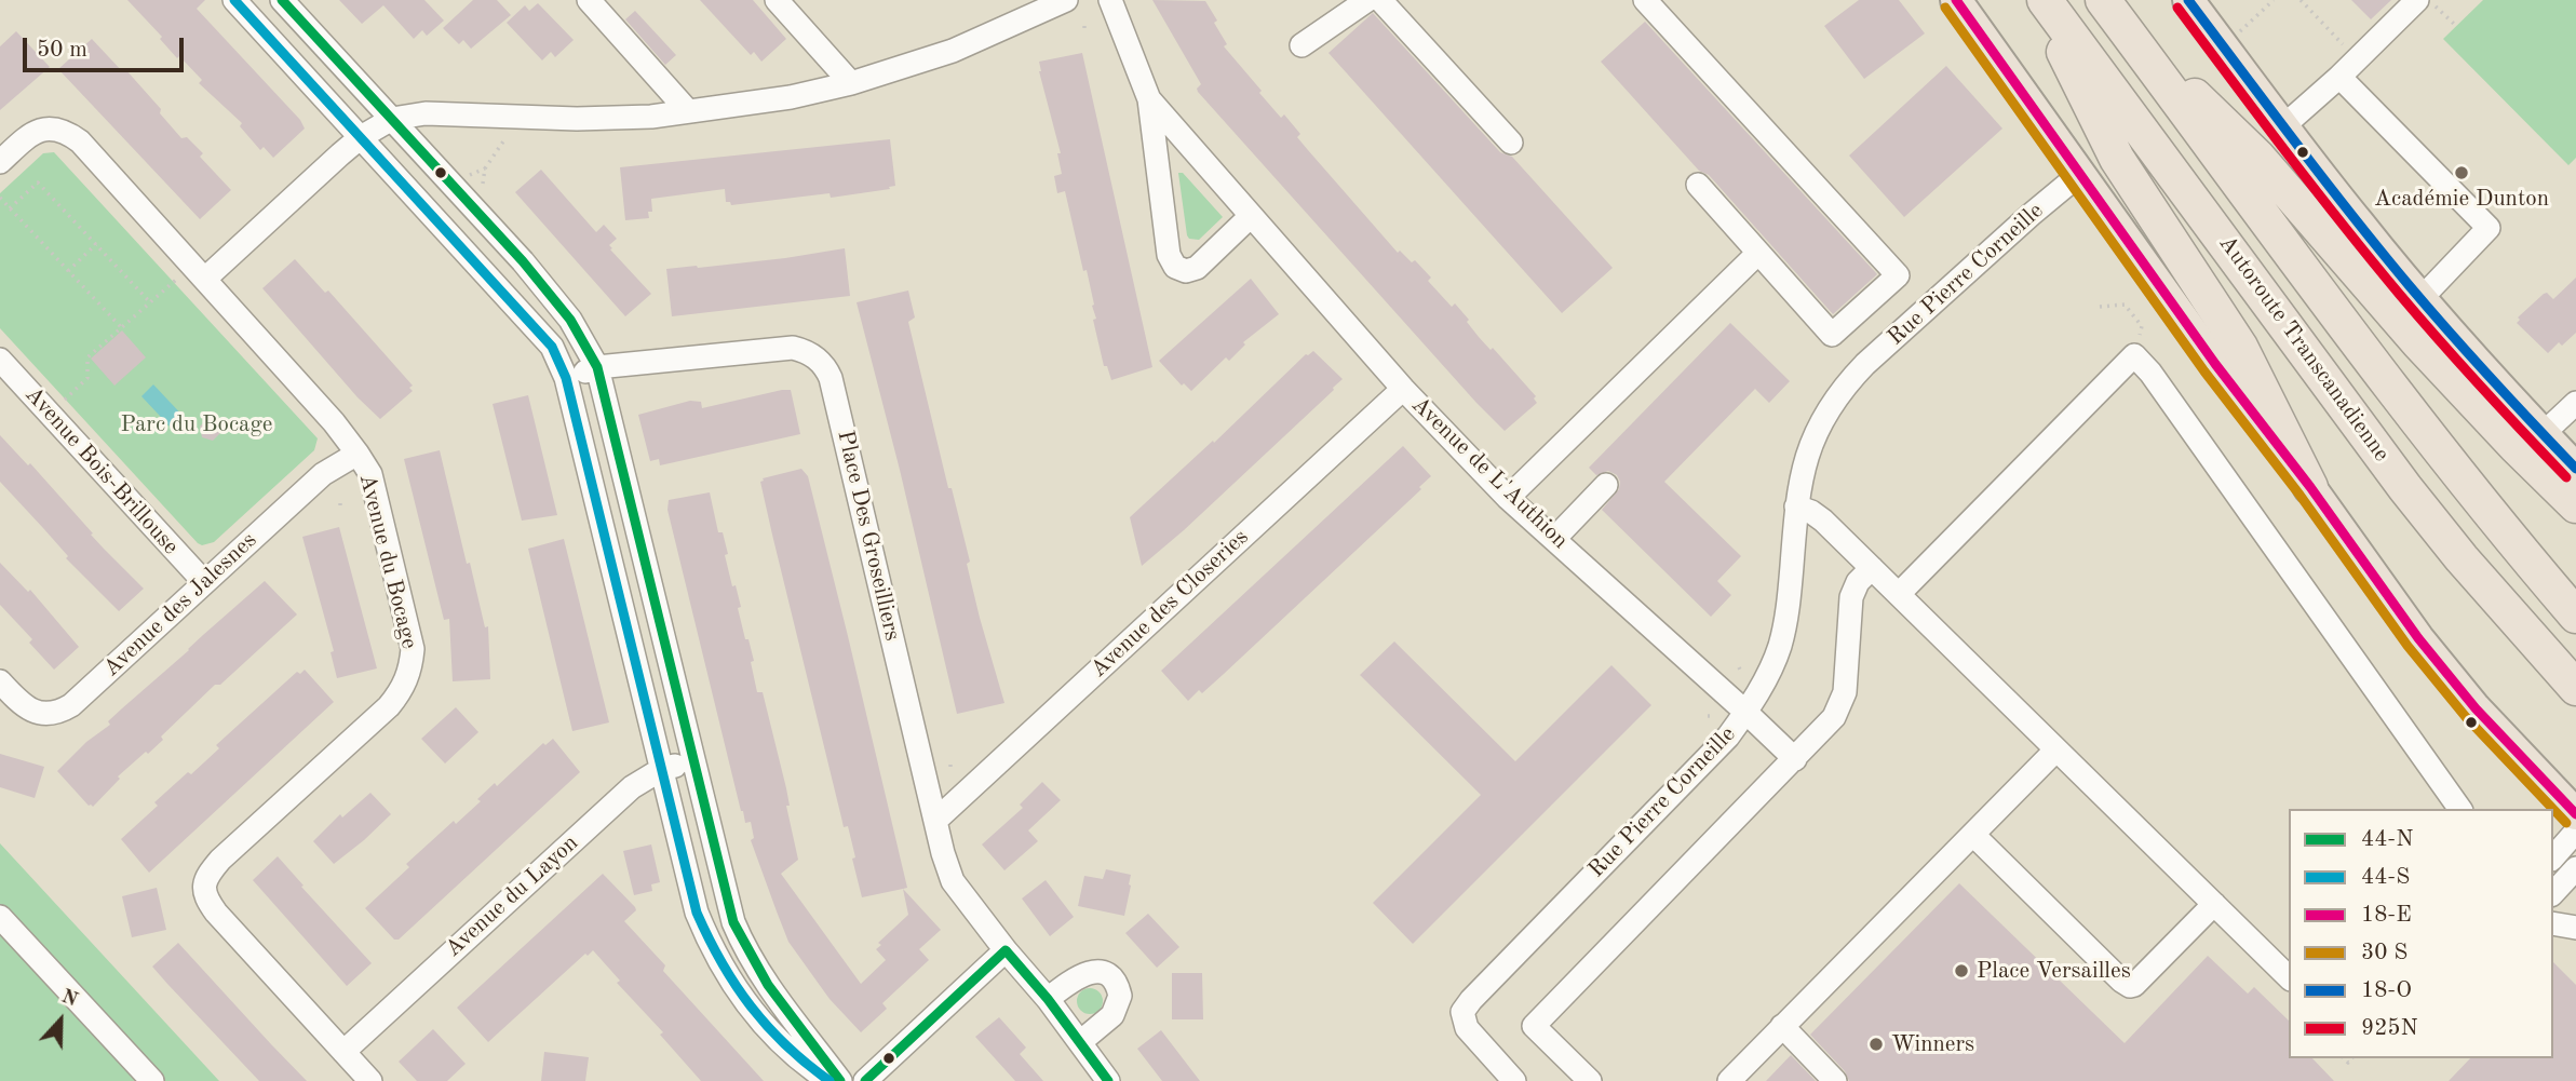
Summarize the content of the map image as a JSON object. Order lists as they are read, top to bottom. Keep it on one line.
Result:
{"streets":{"highway":["Autoroute Transcanadienne"],"street":["Rue Pierre Corneille","Avenue Bois-Brillouse","Avenue de L'Authion","Place Des Groseilliers","Avenue du Bocage","Avenue des Closeries","Avenue des Jalesnes","Avenue du Layon"]},"crossings":[["Rue Pierre Corneille","Avenue de L'Authion"],["Avenue Bois-Brillouse","Avenue des Jalesnes"],["Avenue de L'Authion","Avenue des Closeries"],["Place Des Groseilliers","Avenue des Closeries"],["Avenue du Bocage","Avenue des Jalesnes"],["Avenue du Bocage","Avenue du Layon"]],"parks":["Parc du Bocage"],"places":["Académie Dunton","Place Versailles","Winners"],"lines":["transit line 44-N","transit line 44-S","transit line 18-E","transit line 18-O","transit line 925N"],"legend":["44-N","44-S","18-E","30 S","18-O","925N"],"scale_bar":"50 m","north":"top"}
